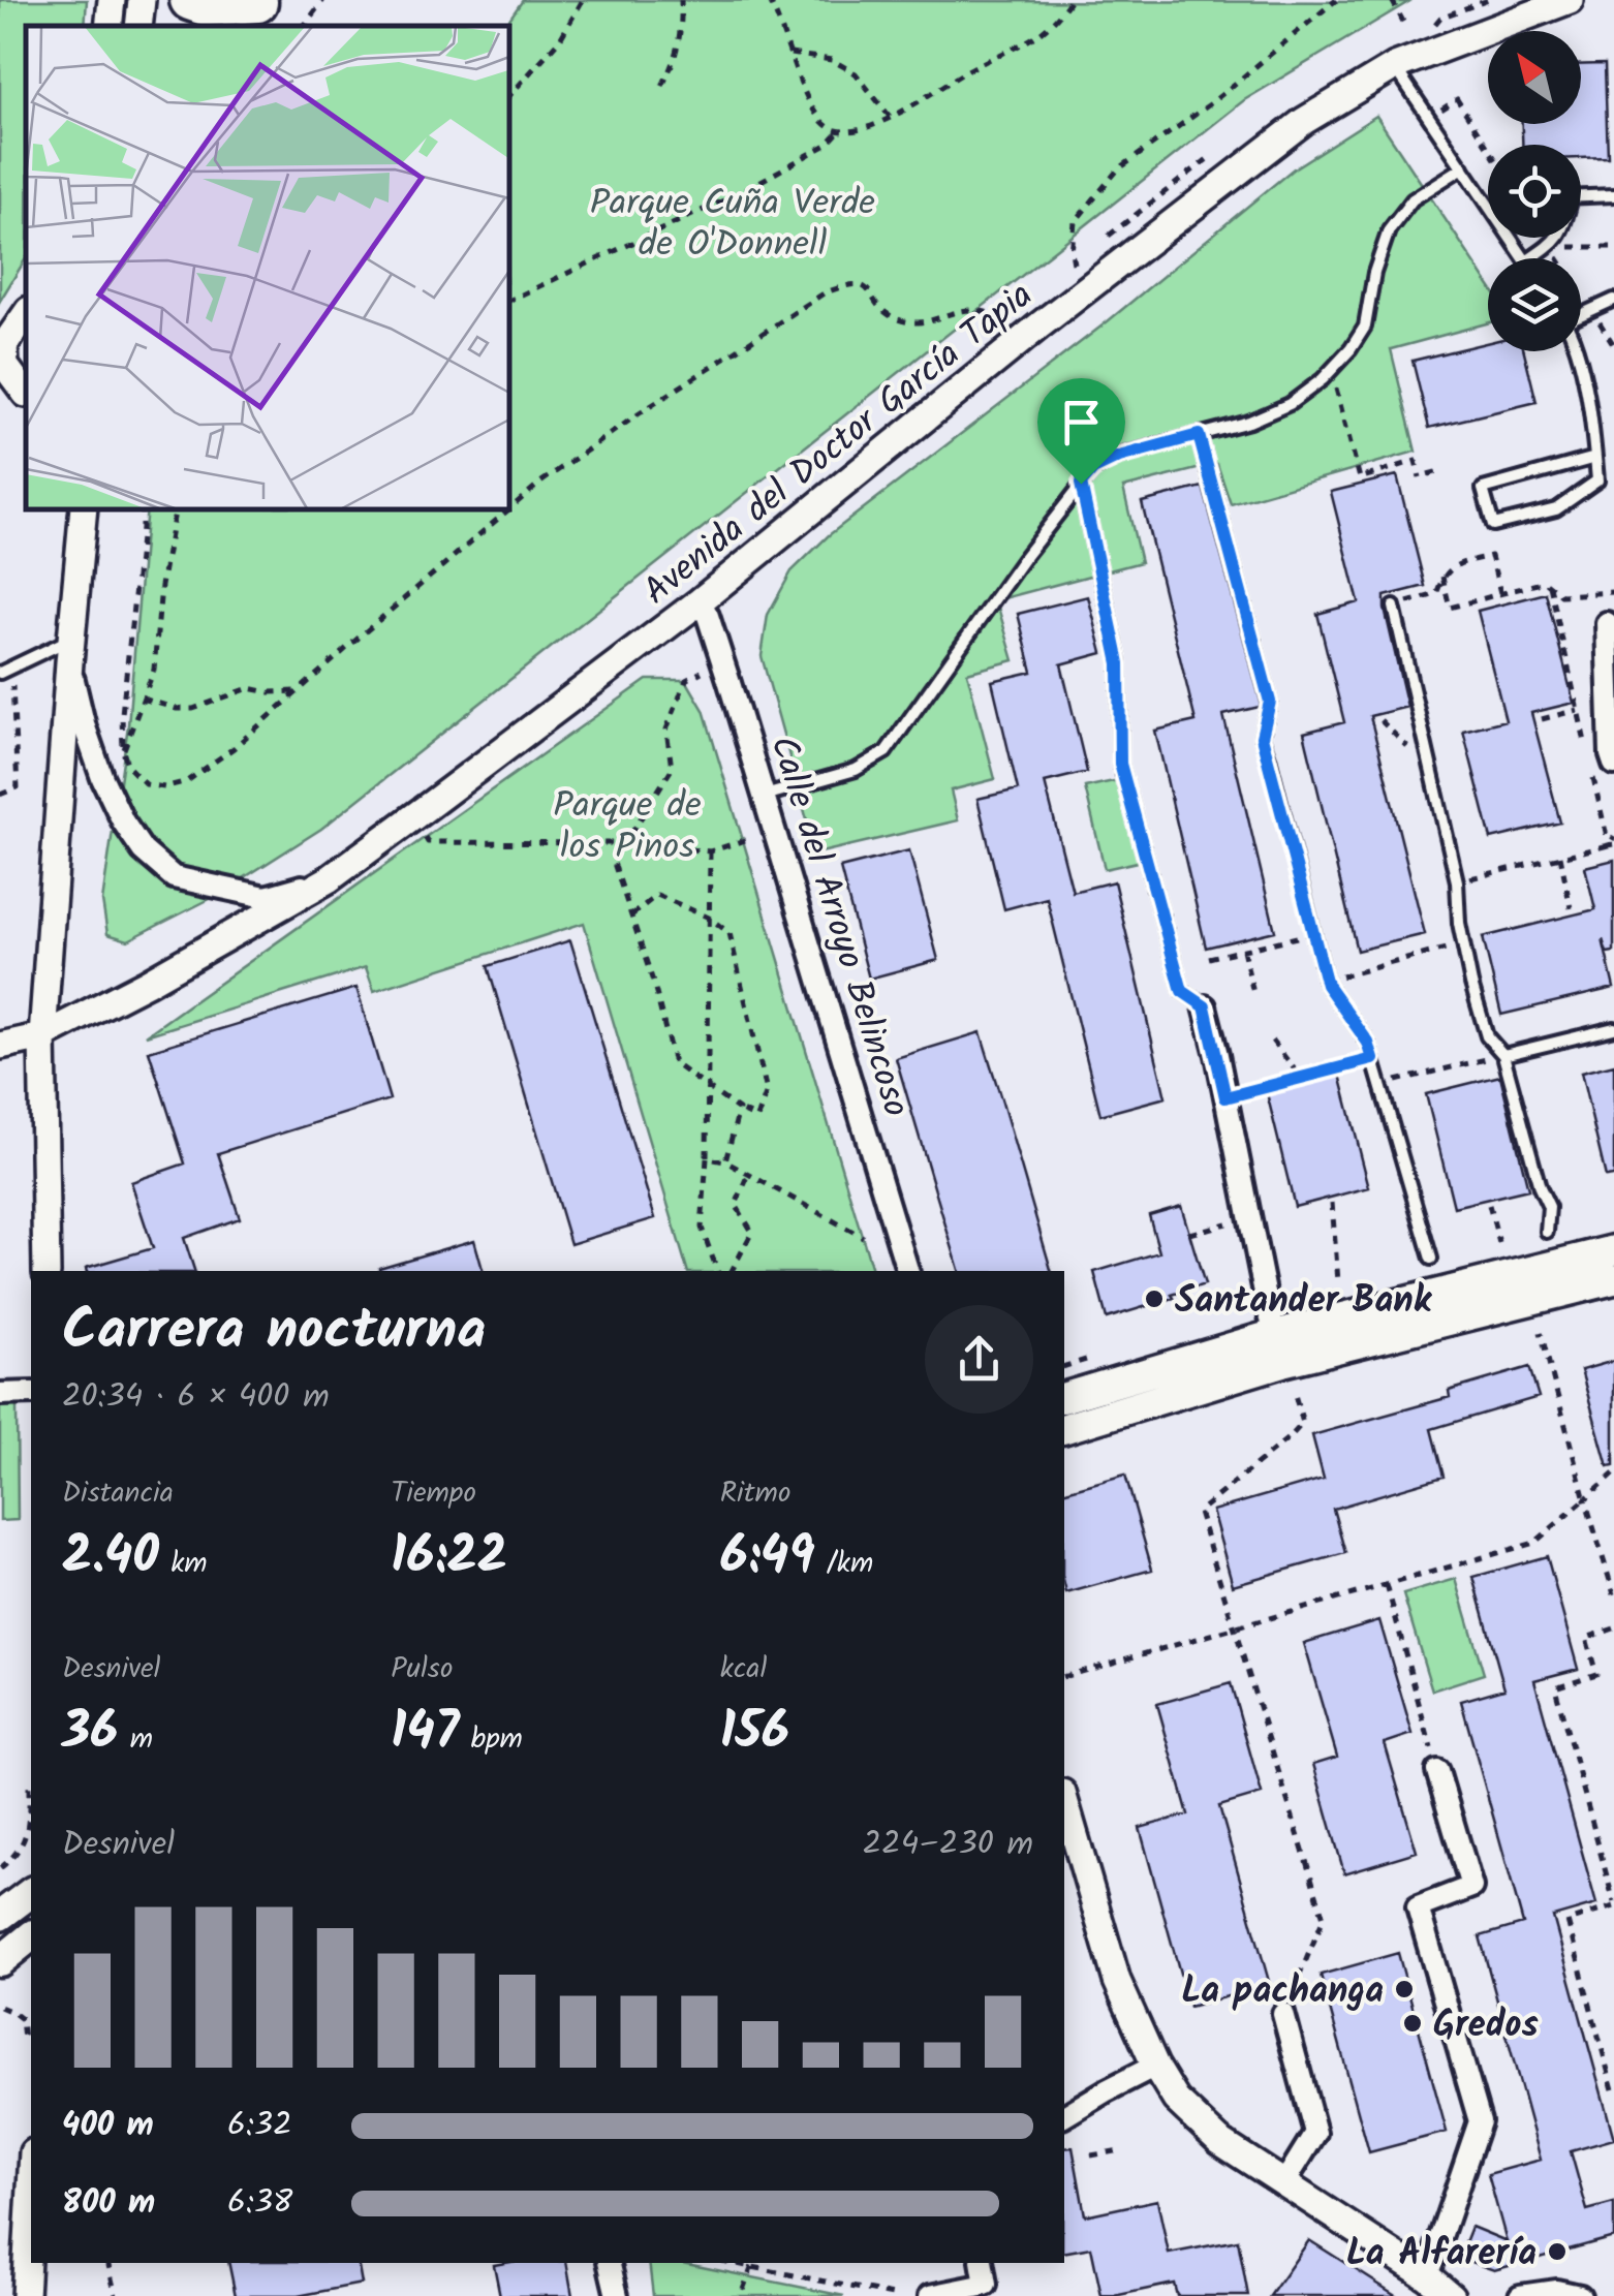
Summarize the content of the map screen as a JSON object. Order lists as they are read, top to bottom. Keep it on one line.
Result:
{"streets":{"street":["Avenida del Doctor García Tapia","Calle del Arroyo Belincoso"]},"crossings":[["Avenida del Doctor García Tapia","Calle del Arroyo Belincoso"]],"parks":["Parque Cuña Verde de O'Donnell","Parque de los Pinos"],"places":["Santander Bank","La pachanga","Gredos","La Alfarería"],"north":"top left","page":{"heading":["Carrera nocturna","20:34 · 6 × 400 m"],"stats":[["Distancia","2.40 km"],["Tiempo","16:22"],["Ritmo","6:49 /km"],["Desnivel","36 m"],["Pulso","147 bpm"],["kcal","156"]],"chart":["Desnivel","224–230 m"],"list":[{"name":"400 m","note":"6:32"},{"name":"800 m","note":"6:38"}]}}
